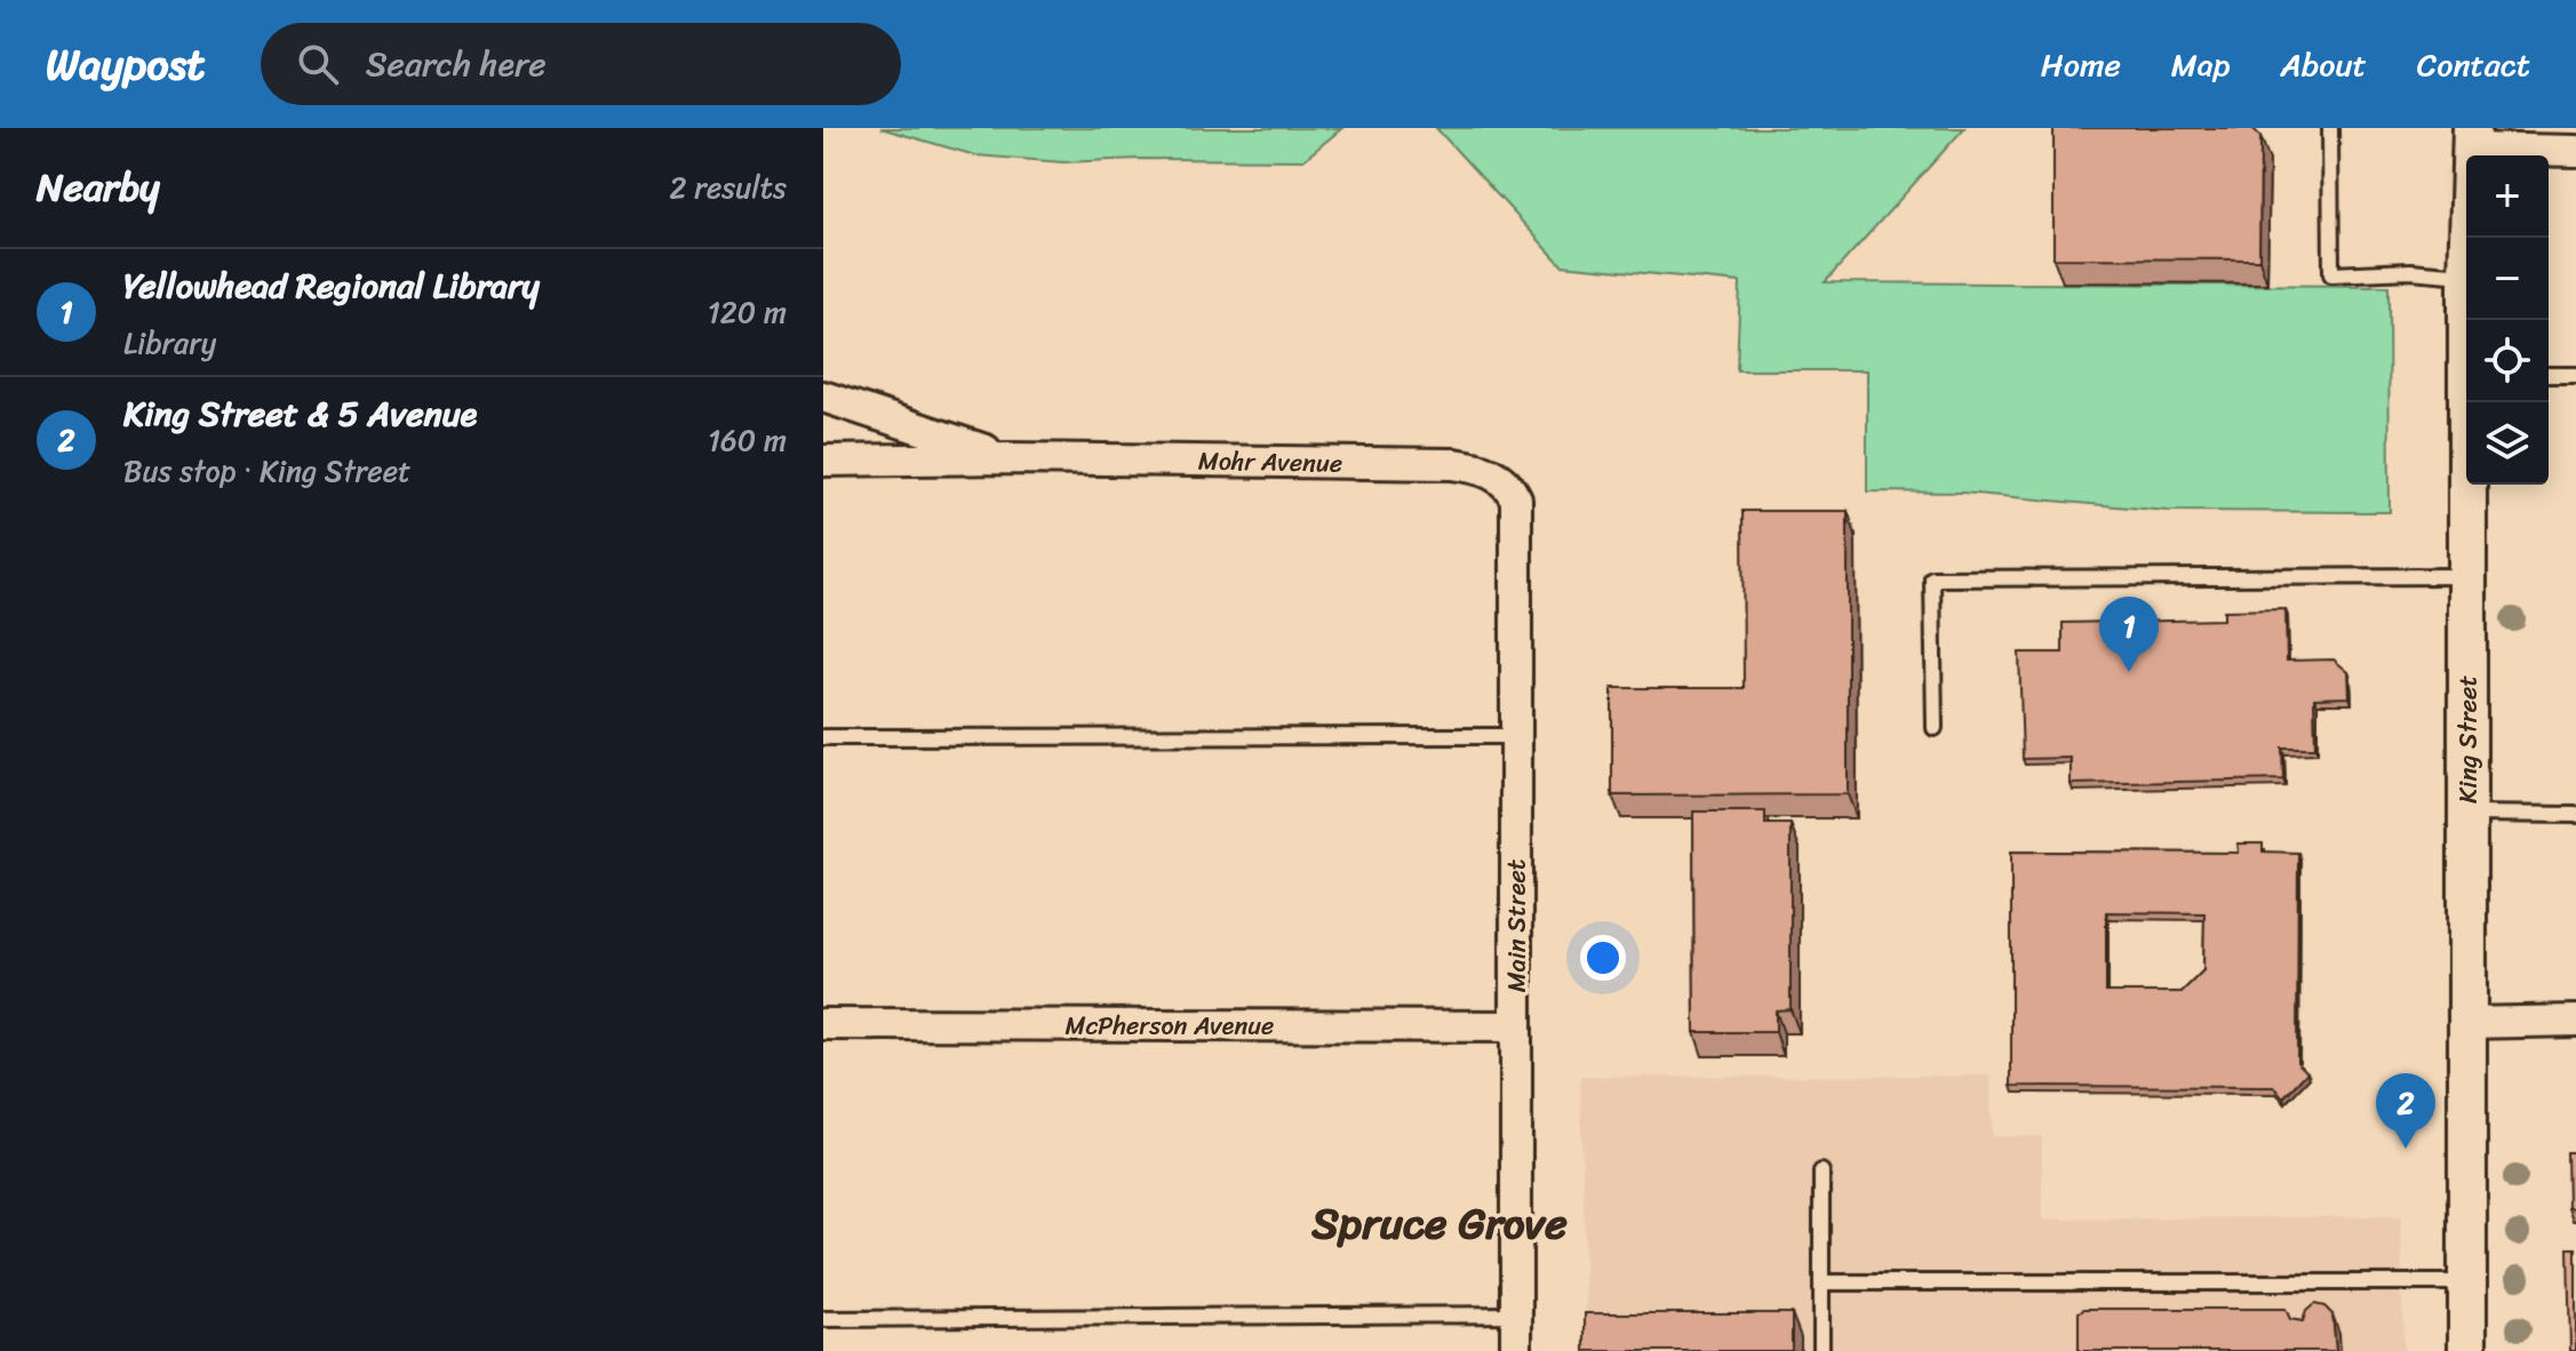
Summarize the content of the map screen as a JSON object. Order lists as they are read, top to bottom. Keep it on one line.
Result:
{"streets":{"street":["Mohr Avenue","King Street","Main Street","McPherson Avenue"]},"crossings":[["Mohr Avenue","Main Street"],["Main Street","McPherson Avenue"]],"districts":["Spruce Grove"],"page":{"header":"Waypost","search":"Search here","nav":["Home","Map","About","Contact"],"heading":["Nearby","2 results"],"map_buttons":["+","−"],"list":[{"mark":"1","name":"Yellowhead Regional Library","note":"Library","value":"120 m"},{"mark":"2","name":"King Street & 5 Avenue","note":"Bus stop · King Street","value":"160 m"}],"pins":["1","2"]}}
